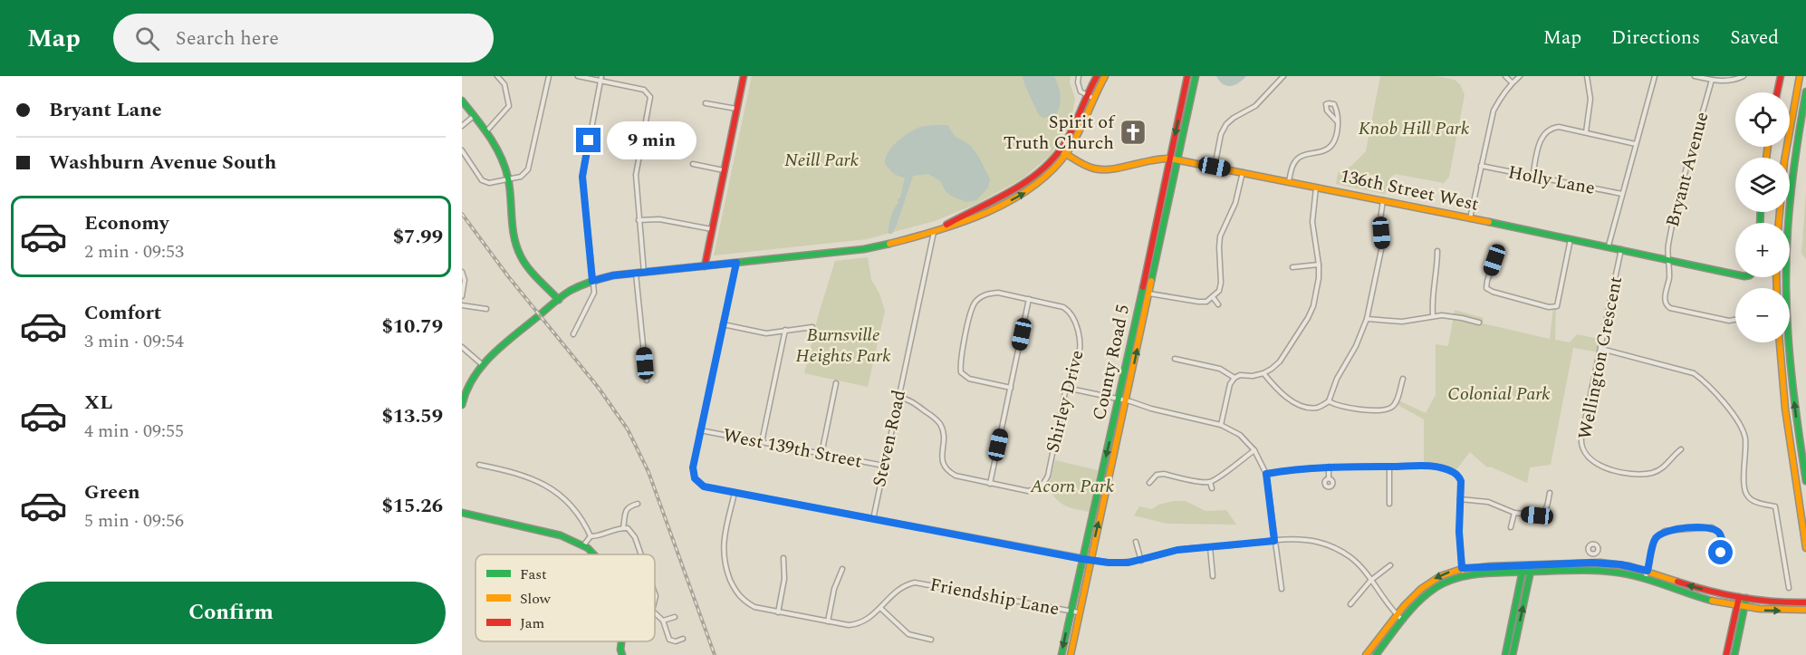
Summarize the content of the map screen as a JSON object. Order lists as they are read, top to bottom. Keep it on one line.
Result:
{"streets":{"main road":["136th Street West","County Road 5"],"street":["Bryant Avenue","Holly Lane","Wellington Crescent","Shirley Drive","Steven Road","West 139th Street","Friendship Lane"]},"crossings":[["Bryant Avenue","136th Street West"],["136th Street West","Wellington Crescent"],["136th Street West","County Road 5"],["County Road 5","Friendship Lane"],["Shirley Drive","Steven Road"],["Steven Road","West 139th Street"]],"parks":["Knob Hill Park","Neill Park","Burnsville Heights Park","Colonial Park","Acorn Park"],"places":{"church":["Spirit of Truth Church"]},"legend":["Fast","Slow","Jam"],"page":{"header":"Map","search":"Search here","nav":["Map","Directions","Saved"],"banner":["Bryant Lane","Washburn Avenue South"],"map_buttons":["+","−"],"bubble":"9 min","list":[{"name":"Economy","note":"2 min · 09:53","value":"$7.99"},{"name":"Comfort","note":"3 min · 09:54","value":"$10.79"},{"name":"XL","note":"4 min · 09:55","value":"$13.59"},{"name":"Green","note":"5 min · 09:56","value":"$15.26"}],"buttons":"Confirm"}}
